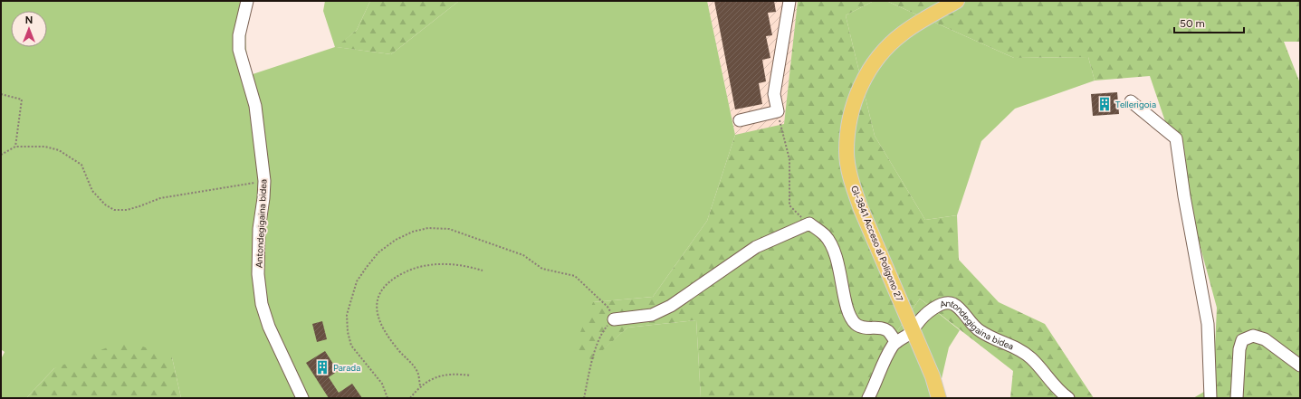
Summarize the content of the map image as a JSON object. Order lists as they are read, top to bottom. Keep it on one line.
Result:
{"streets":{"main road":["GI-3841 Acceso al Polígono 27"],"street":["Antondegigaina bidea"]},"crossings":[["Antondegigaina bidea","GI-3841 Acceso al Polígono 27"]],"places":{"building":["Tellerigoia","Parada"]},"scale_bar":"50 m","north":"top"}
